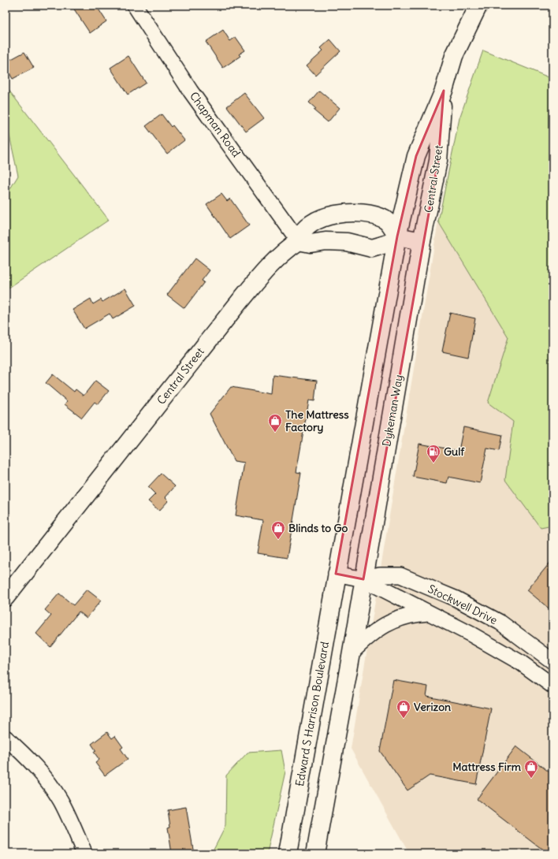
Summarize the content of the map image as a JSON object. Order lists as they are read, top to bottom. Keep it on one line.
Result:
{"streets":{"main road":["Central Street","Dykeman Way","Edward S Harrison Boulevard"],"street":["Chapman Road","Stockwell Drive"]},"crossings":[["Chapman Road","Central Street"],["Central Street","Dykeman Way"],["Dykeman Way","Stockwell Drive"],["Stockwell Drive","Edward S Harrison Boulevard"]],"places":{"shop":["The Mattress Factory","Blinds to Go","Verizon","Mattress Firm"],"fuel station":["Gulf"]}}
